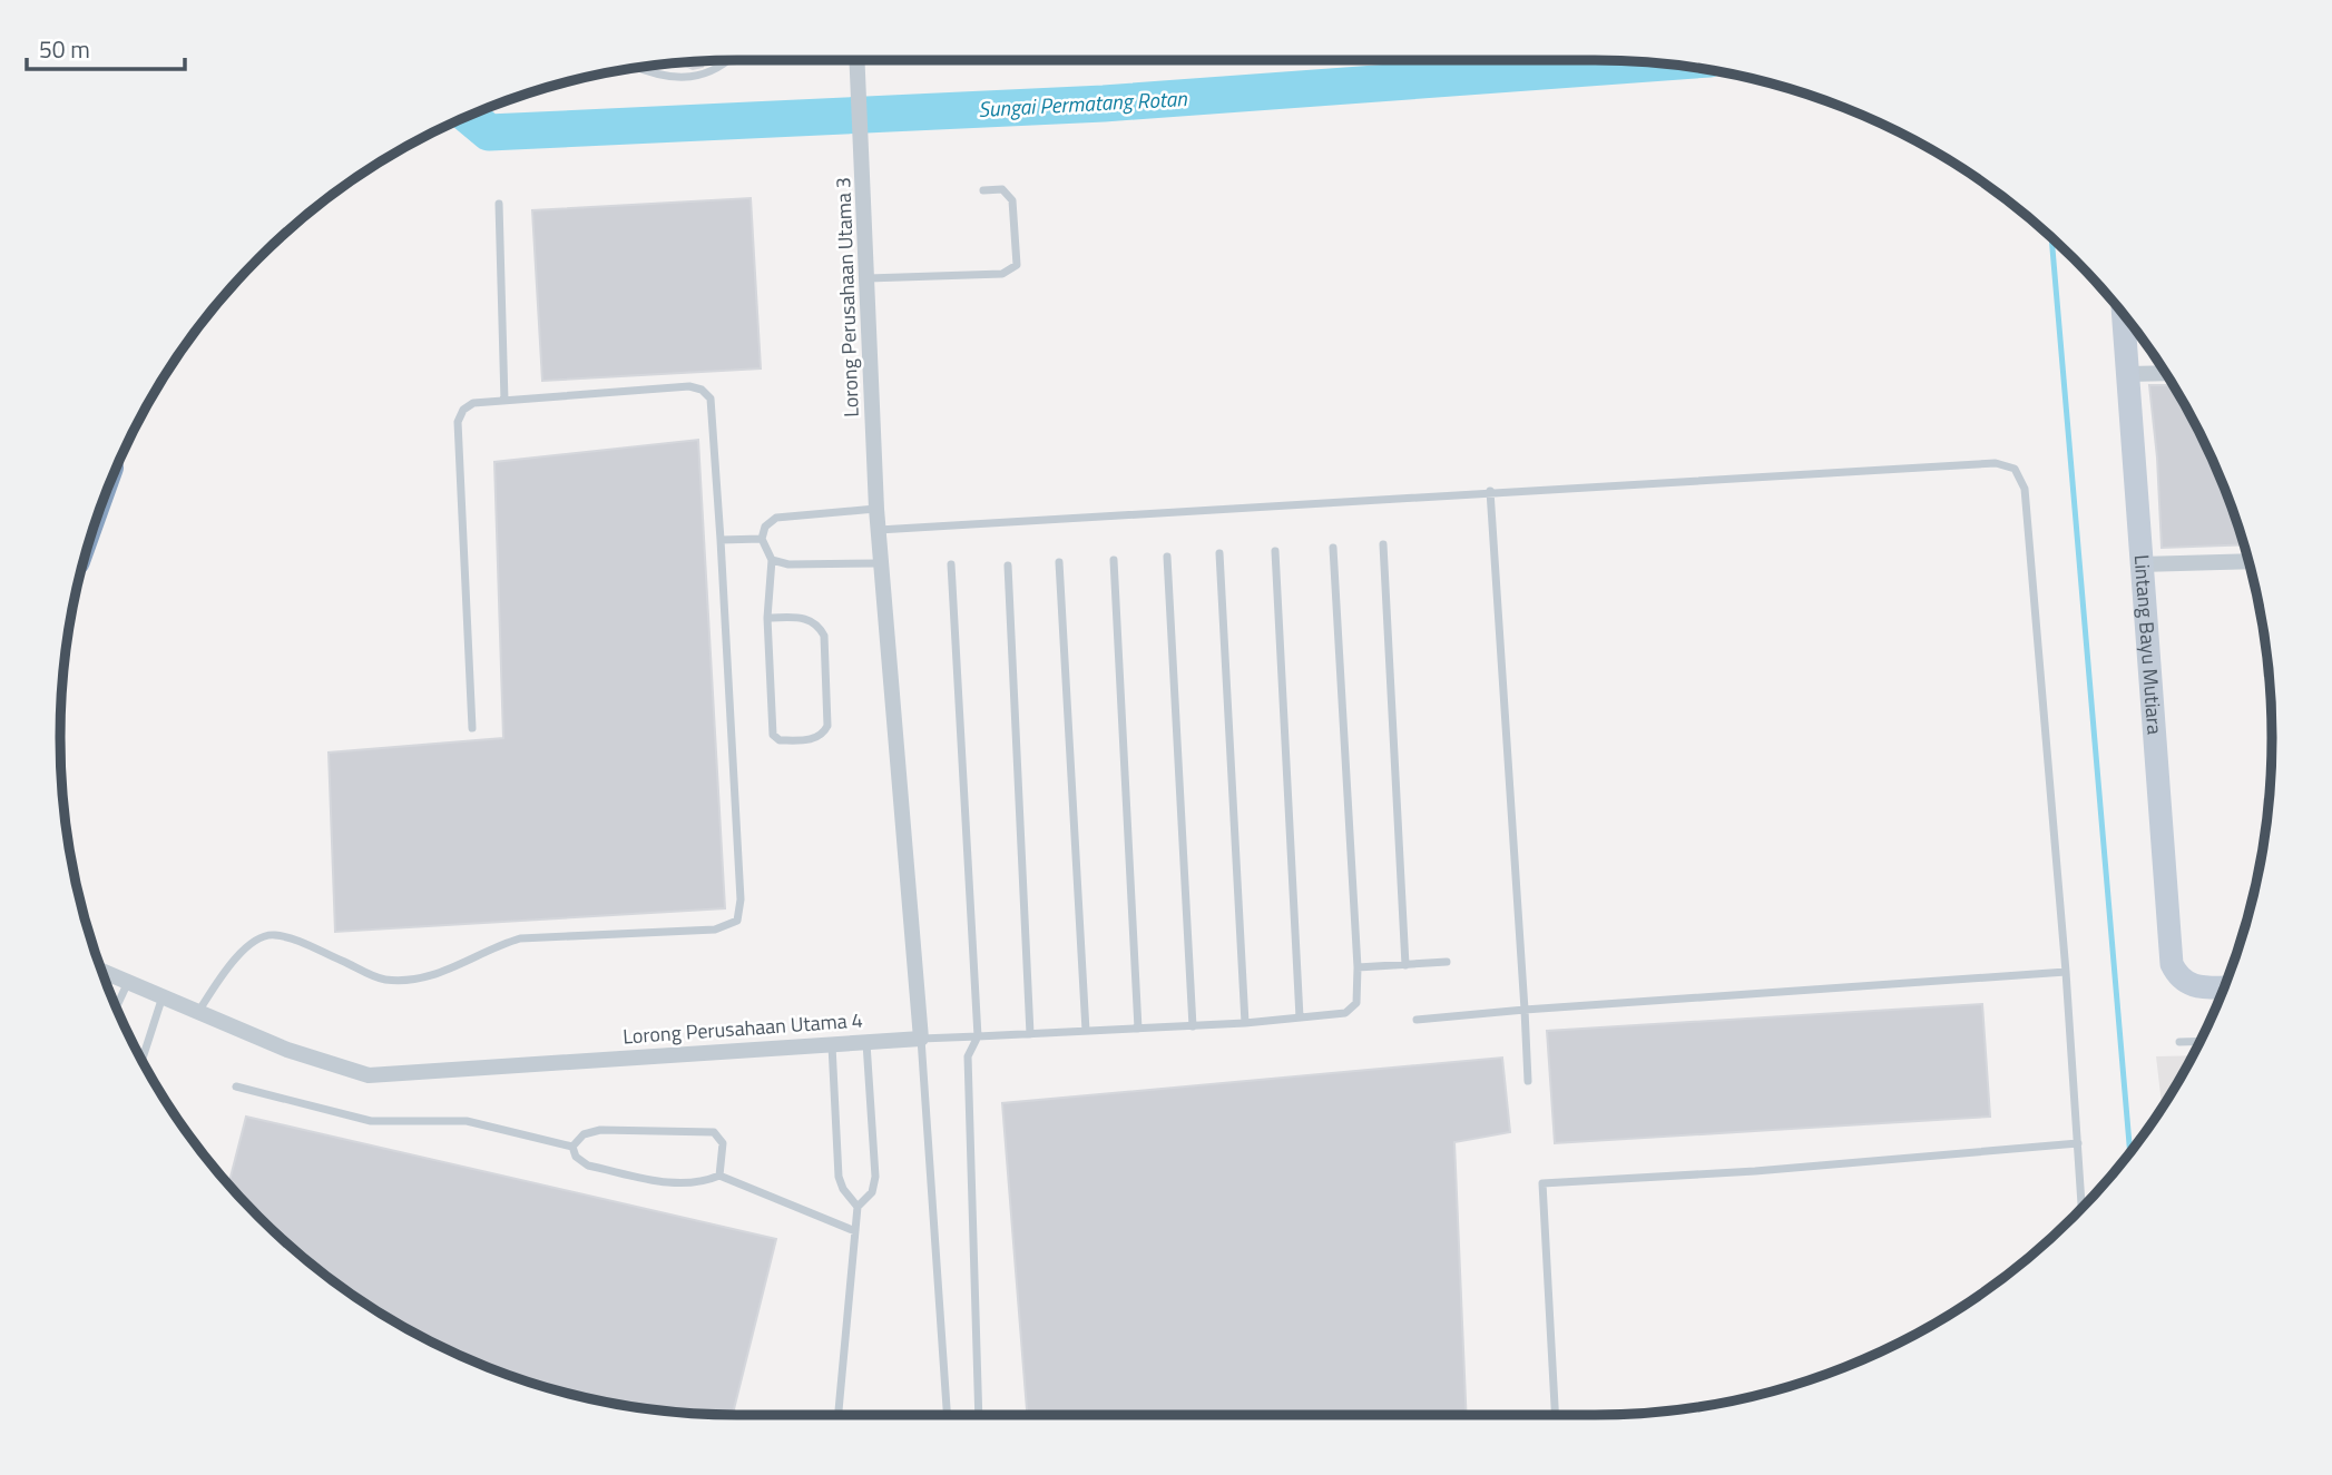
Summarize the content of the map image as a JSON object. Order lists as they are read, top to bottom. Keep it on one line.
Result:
{"streets":{"street":["Lorong Perusahaan Utama 3","Lintang Bayu Mutiara","Lorong Perusahaan Utama 4"]},"water":["Sungai Permatang Rotan"],"scale_bar":"50 m"}
